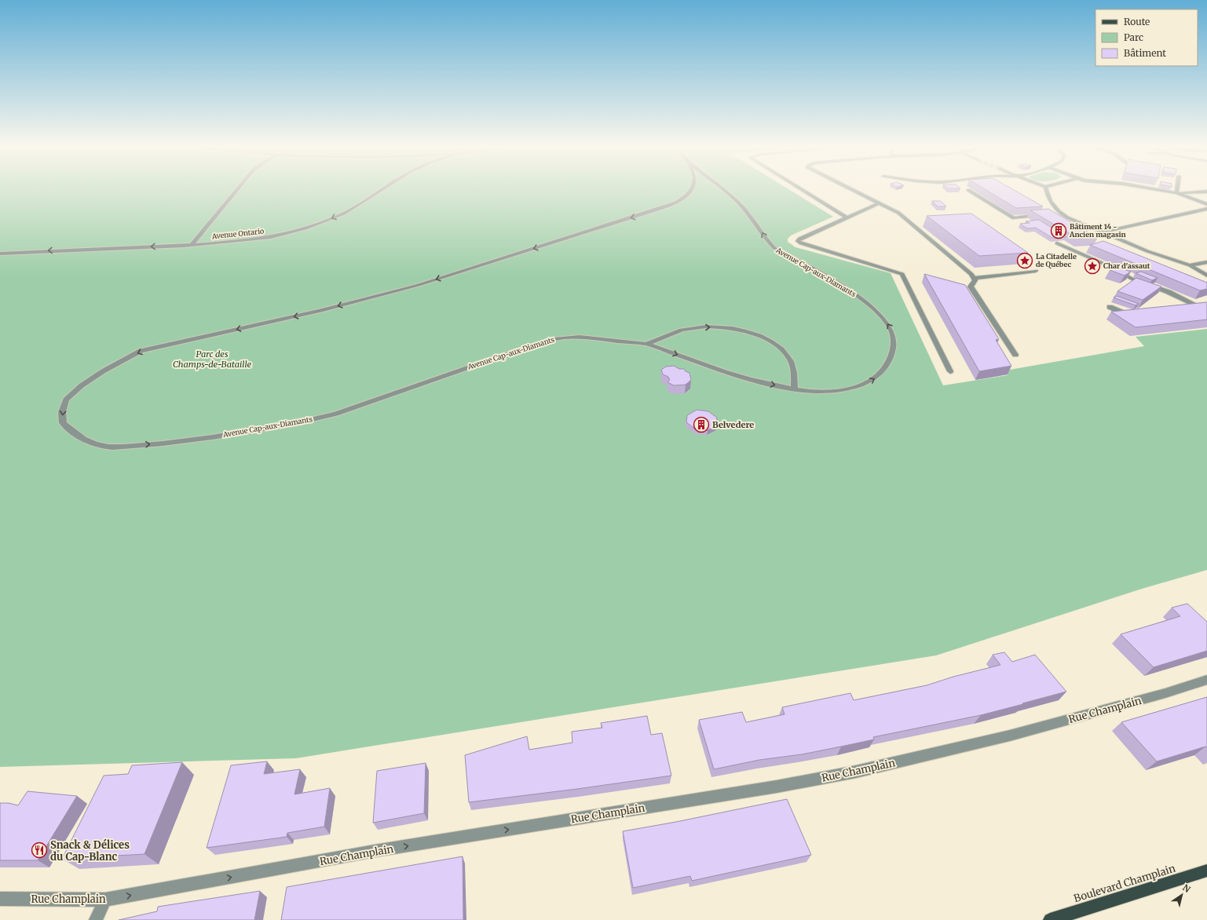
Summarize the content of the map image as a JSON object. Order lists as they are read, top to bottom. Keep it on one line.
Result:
{"streets":{"main road":["Boulevard Champlain"],"street":["Avenue Ontario","Avenue Cap-aux-Diamants","Rue Champlain"]},"one_way":["Avenue Ontario","Rue Champlain"],"parks":["Parc des Champs-de-Bataille"],"places":{"building":["Bâtiment 14 - Ancien magasin","Belvedere"],"place":["La Citadelle de Québec","Char d'assaut"],"restaurant":["Snack & Délices du Cap-Blanc"]},"legend":["Route","Parc","Bâtiment"],"north":"top right"}
